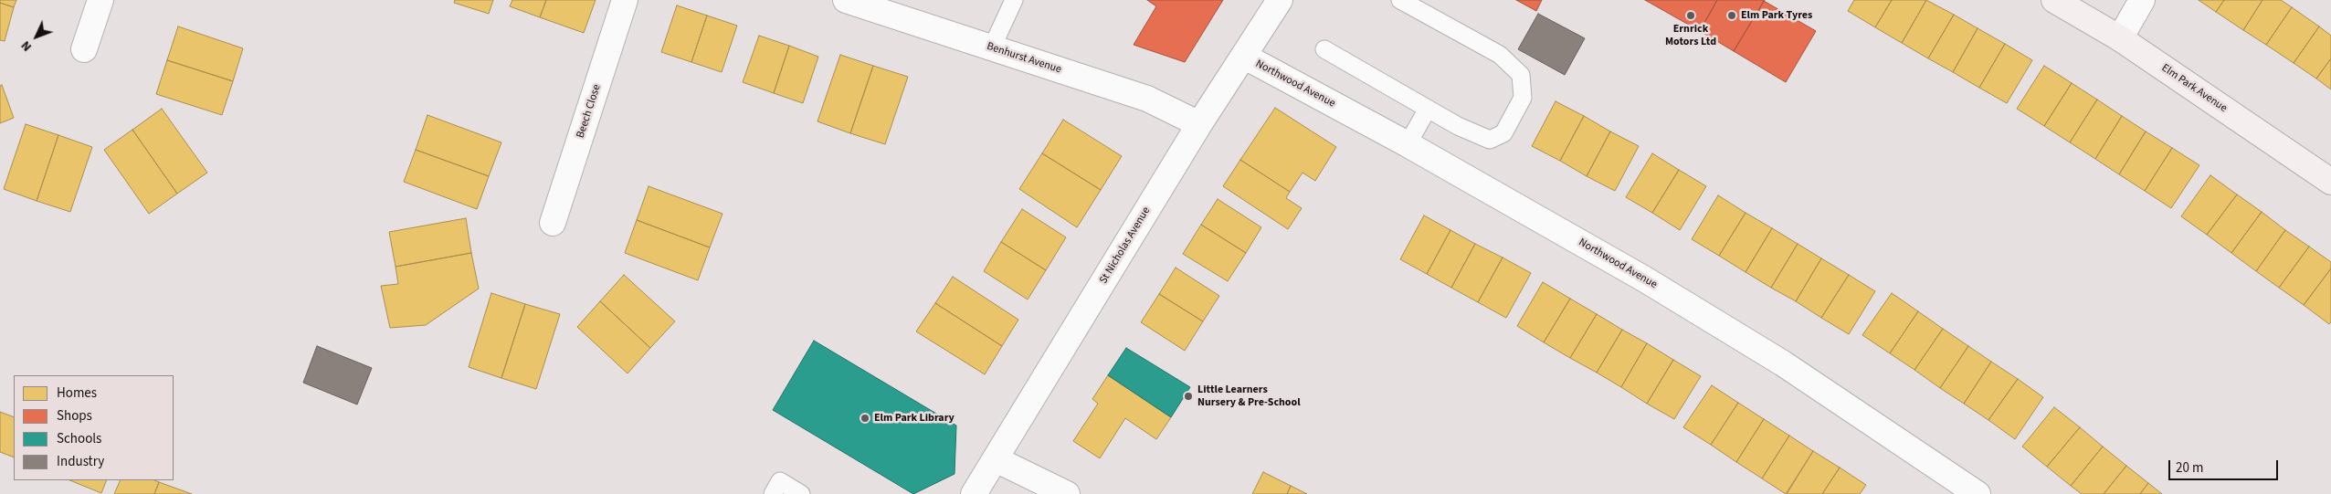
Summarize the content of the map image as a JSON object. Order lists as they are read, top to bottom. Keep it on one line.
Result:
{"streets":{"street":["Benhurst Avenue","Northwood Avenue","Elm Park Avenue","Beech Close","St Nicholas Avenue"]},"crossings":[["Benhurst Avenue","St Nicholas Avenue"],["Northwood Avenue","St Nicholas Avenue"]],"places":["Ernrick Motors Ltd","Elm Park Tyres","Little Learners Nursery & Pre-School","Elm Park Library"],"legend":["Homes","Shops","Schools","Industry"],"scale_bar":"20 m","north":"bottom left"}
